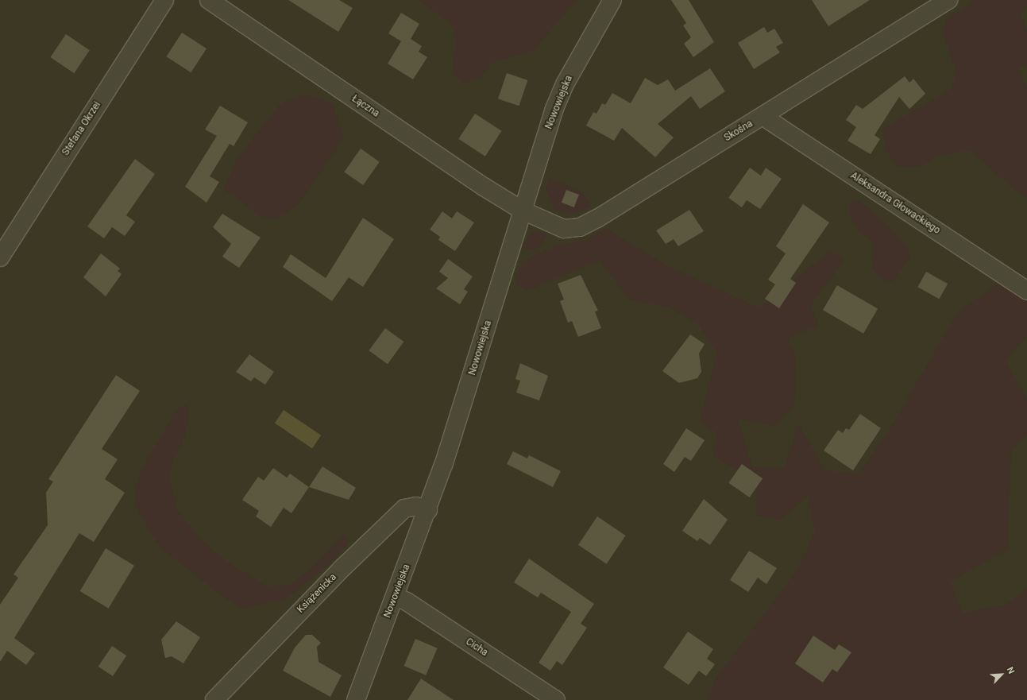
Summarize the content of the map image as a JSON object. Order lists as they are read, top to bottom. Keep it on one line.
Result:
{"streets":{"street":["Nowowiejska","Łączna","Stefana Okrzei","Skośna","Aleksandra Głowackiego","Książenicka","Cicha"]},"crossings":[["Nowowiejska","Łączna"],["Nowowiejska","Skośna"],["Nowowiejska","Książenicka"],["Nowowiejska","Cicha"],["Łączna","Skośna"],["Skośna","Aleksandra Głowackiego"]],"north":"top right"}
